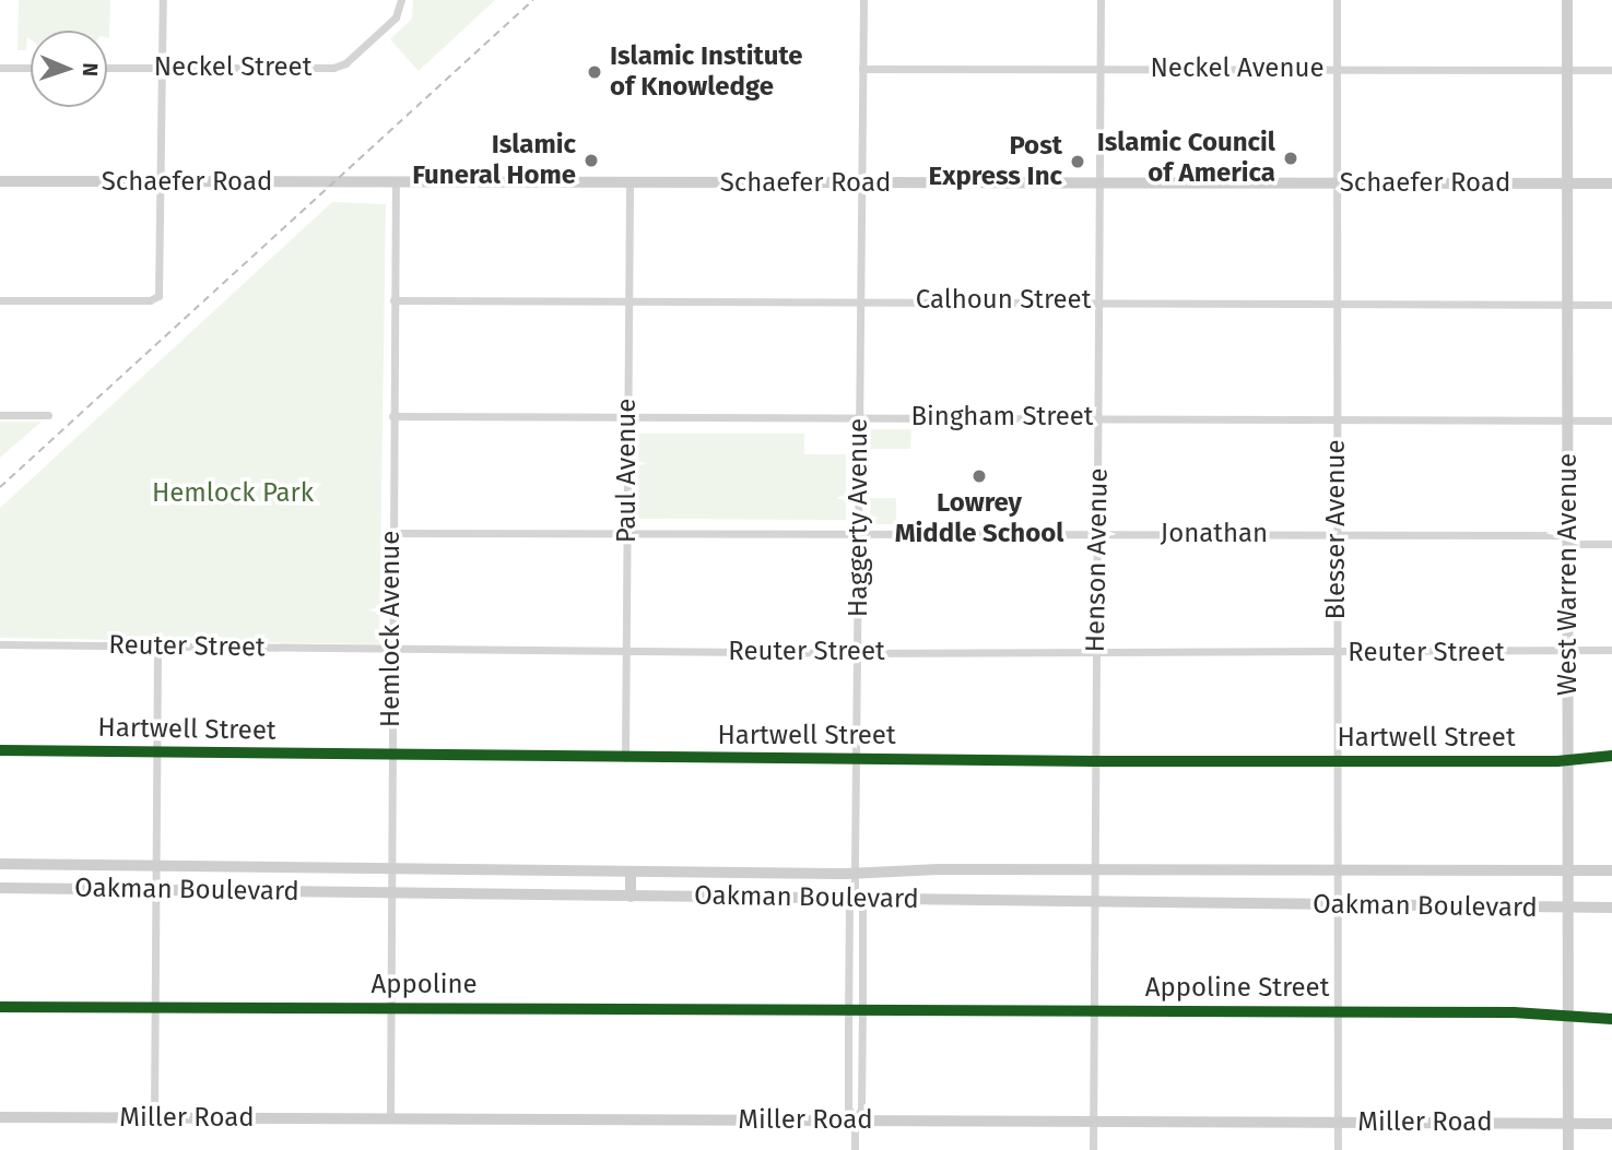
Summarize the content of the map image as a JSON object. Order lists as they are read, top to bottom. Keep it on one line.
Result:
{"streets":{"street":["Neckel Street","Neckel Avenue","Schaefer Road","Calhoun Street","Bingham Street","Paul Avenue","Haggerty Avenue","Blesser Avenue","Jonathan","Henson Avenue","West Warren Avenue","Hemlock Avenue","Reuter Street","Hartwell Street","Oakman Boulevard","Appoline","Appoline Street","Miller Road"]},"crossings":[["Neckel Avenue","Haggerty Avenue"],["Neckel Avenue","Blesser Avenue"],["Neckel Avenue","Henson Avenue"],["Neckel Avenue","West Warren Avenue"],["Schaefer Road","Paul Avenue"],["Schaefer Road","Haggerty Avenue"],["Schaefer Road","Blesser Avenue"],["Schaefer Road","Henson Avenue"],["Schaefer Road","West Warren Avenue"],["Schaefer Road","Hemlock Avenue"],["Calhoun Street","Paul Avenue"],["Calhoun Street","Haggerty Avenue"],["Calhoun Street","Blesser Avenue"],["Calhoun Street","Henson Avenue"],["Calhoun Street","West Warren Avenue"],["Calhoun Street","Hemlock Avenue"],["Bingham Street","Paul Avenue"],["Bingham Street","Haggerty Avenue"],["Bingham Street","Blesser Avenue"],["Bingham Street","Henson Avenue"],["Bingham Street","West Warren Avenue"],["Bingham Street","Hemlock Avenue"],["Paul Avenue","Jonathan"],["Paul Avenue","Reuter Street"],["Paul Avenue","Hartwell Street"],["Haggerty Avenue","Jonathan"],["Haggerty Avenue","Reuter Street"],["Haggerty Avenue","Hartwell Street"],["Haggerty Avenue","Oakman Boulevard"],["Haggerty Avenue","Appoline"],["Haggerty Avenue","Appoline Street"],["Haggerty Avenue","Miller Road"],["Blesser Avenue","Jonathan"],["Blesser Avenue","Reuter Street"],["Blesser Avenue","Hartwell Street"],["Blesser Avenue","Oakman Boulevard"],["Blesser Avenue","Appoline Street"],["Blesser Avenue","Miller Road"],["Jonathan","Henson Avenue"],["Jonathan","West Warren Avenue"],["Jonathan","Hemlock Avenue"],["Henson Avenue","Reuter Street"],["Henson Avenue","Hartwell Street"],["Henson Avenue","Oakman Boulevard"],["Henson Avenue","Appoline Street"],["Henson Avenue","Miller Road"],["West Warren Avenue","Reuter Street"],["West Warren Avenue","Hartwell Street"],["West Warren Avenue","Oakman Boulevard"],["West Warren Avenue","Appoline Street"],["West Warren Avenue","Miller Road"],["Hemlock Avenue","Reuter Street"],["Hemlock Avenue","Hartwell Street"],["Hemlock Avenue","Oakman Boulevard"],["Hemlock Avenue","Appoline"],["Hemlock Avenue","Miller Road"],["Appoline","Appoline Street"]],"parks":["Hemlock Park"],"places":["Islamic Institute of Knowledge","Islamic Council of America","Islamic Funeral Home","Post Express Inc","Lowrey Middle School"],"north":"right"}
